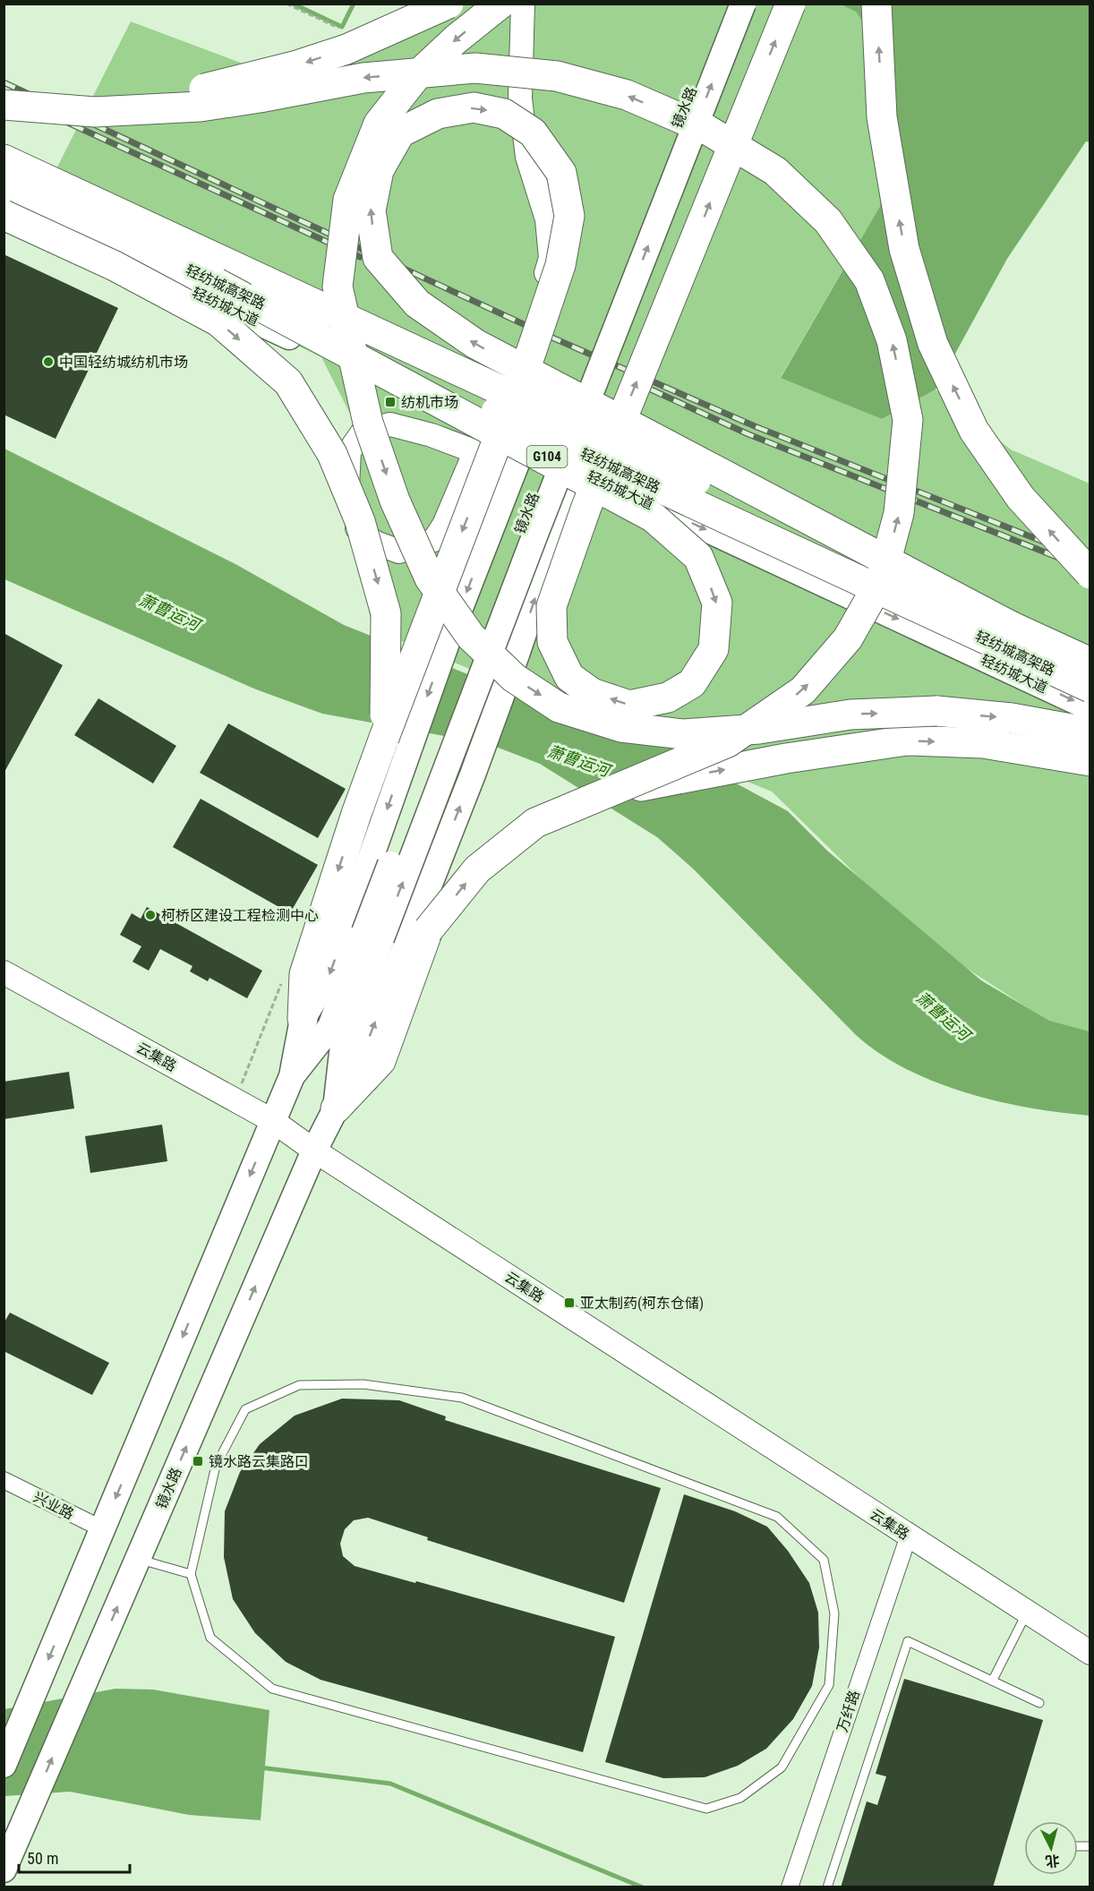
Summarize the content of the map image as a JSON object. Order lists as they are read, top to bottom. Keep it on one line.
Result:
{"streets":{"highway":["轻纺城高架路"],"main road":["镜水路","轻纺城大道","G104"],"street":["云集路","兴业路","万纤路"]},"crossings":[["镜水路","云集路"],["云集路","万纤路"]],"water":["萧曹运河"],"places":{"other":["中国轻纺城纺机市场","柯桥区建设工程检测中心"],"transit":["纺机市场","亚太制药(柯东仓储)","镜水路云集路口"]},"scale_bar":"50 m","north":"bottom"}
